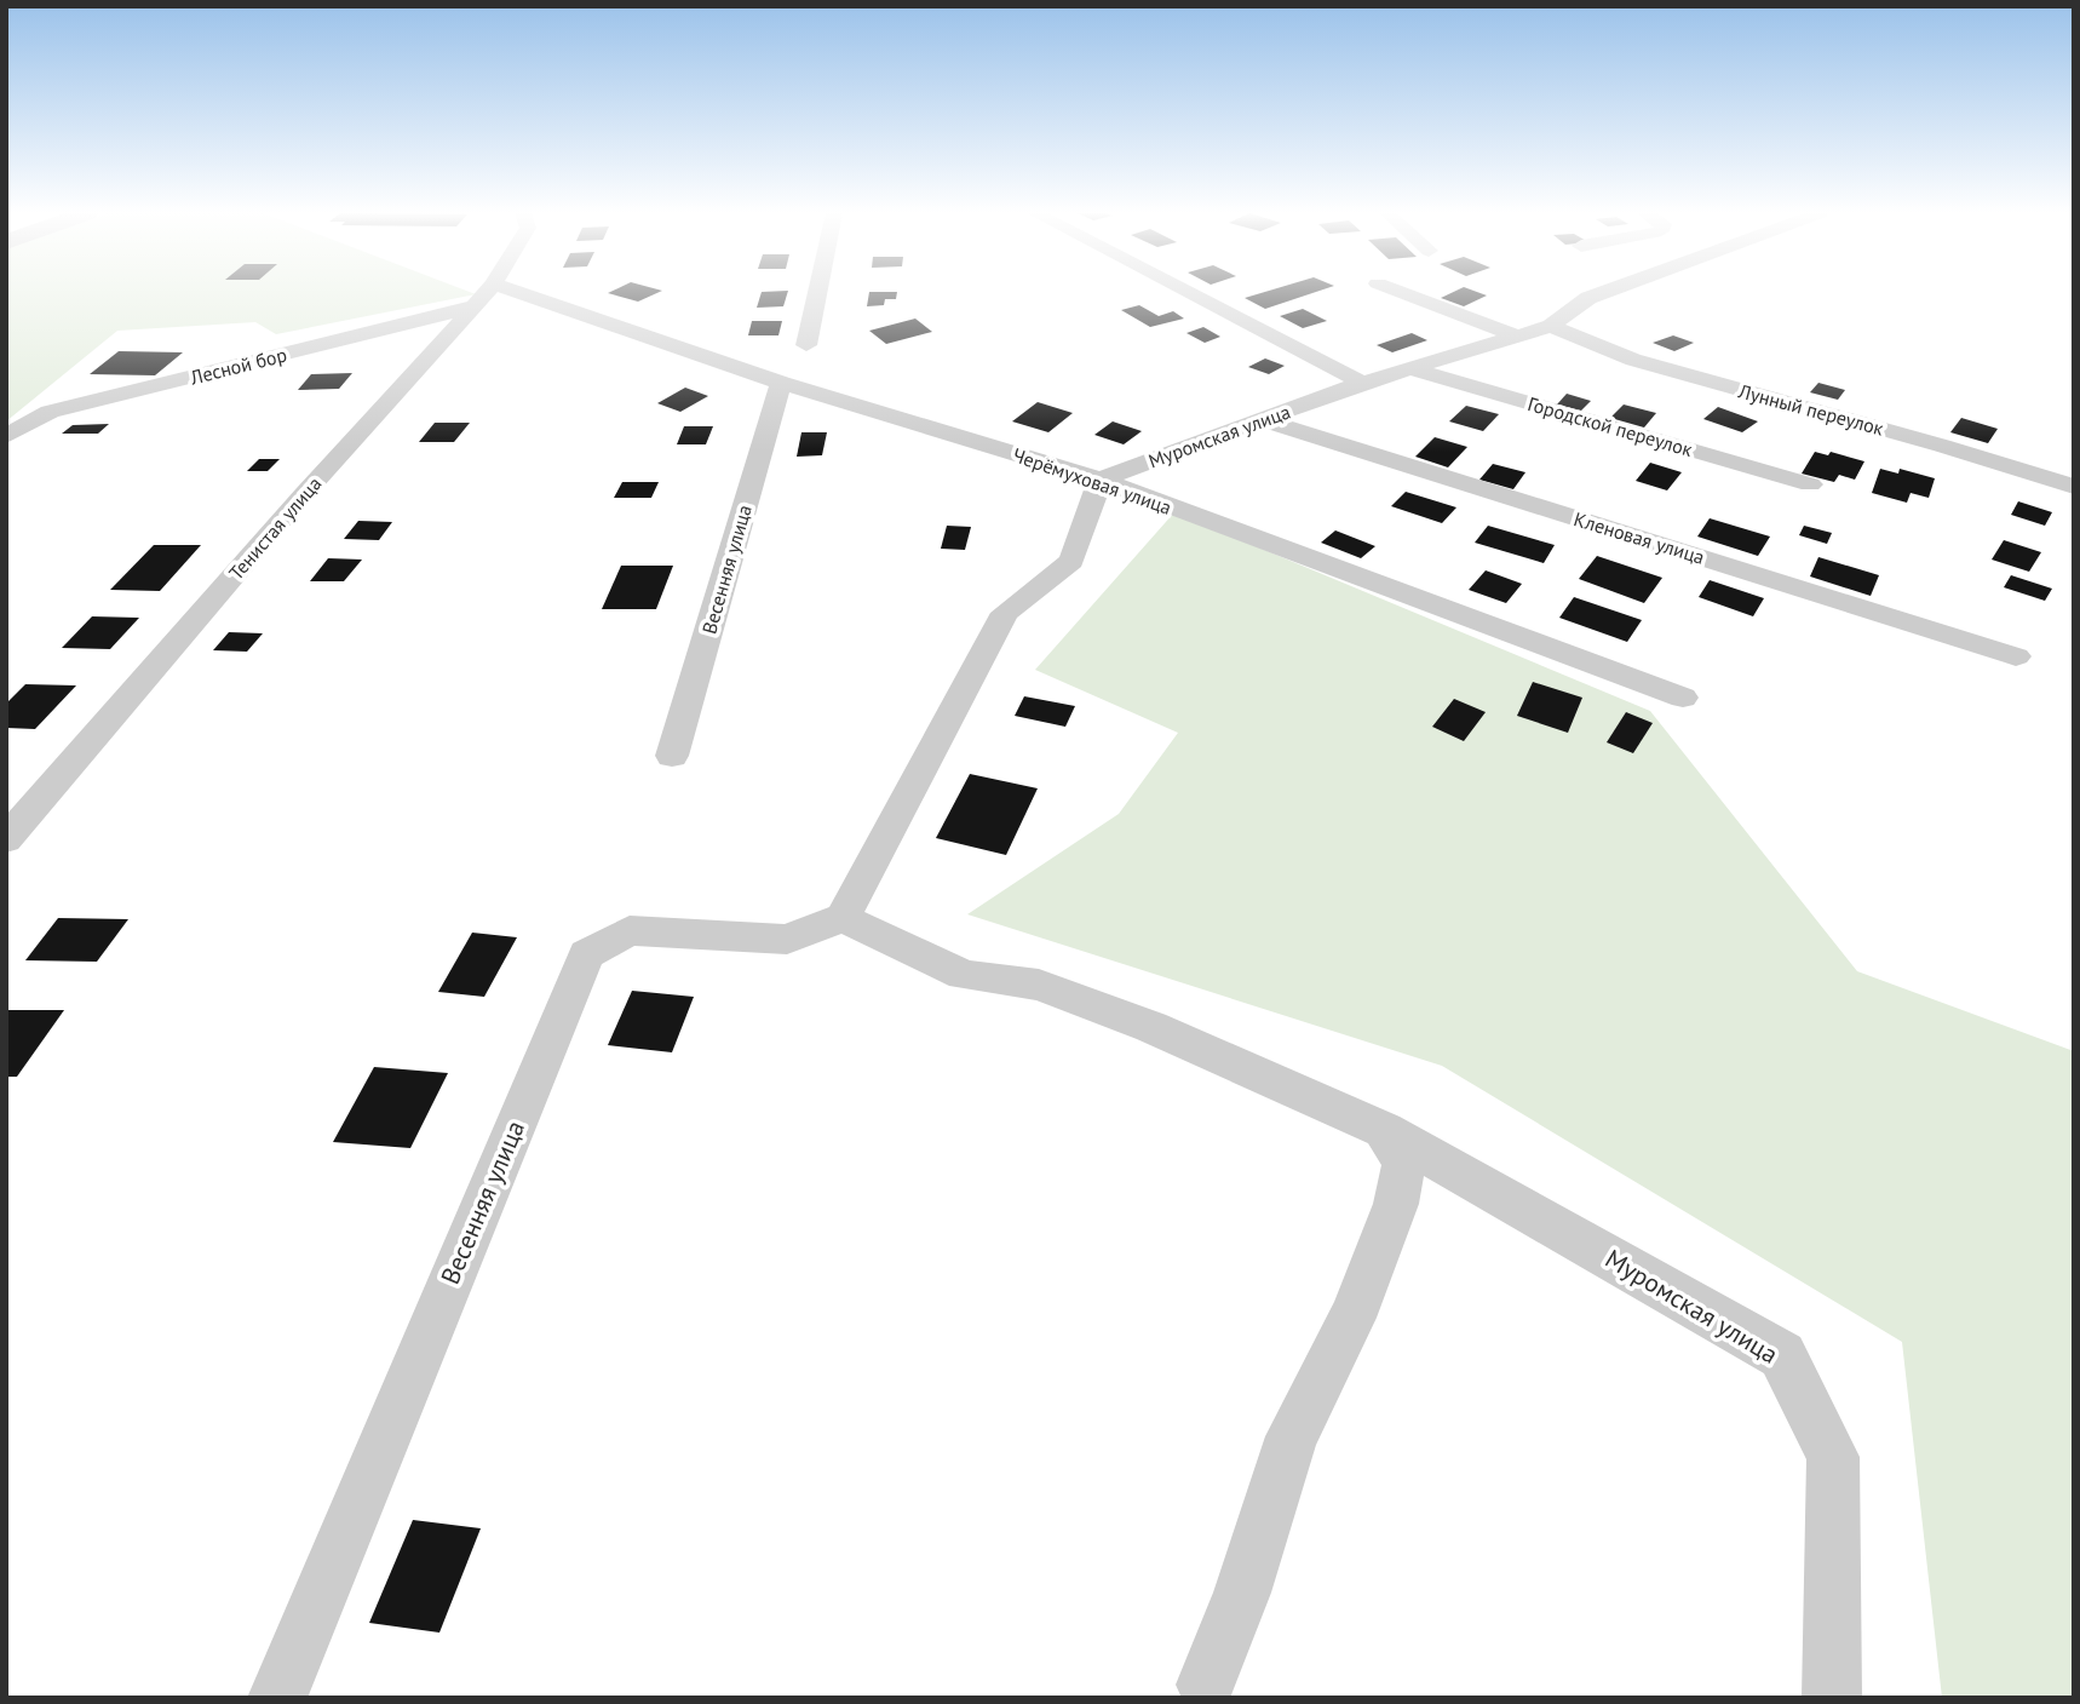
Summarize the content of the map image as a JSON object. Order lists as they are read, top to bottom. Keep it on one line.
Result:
{"streets":{"street":["Лесной бор","Лунный переулок","Городской переулок","Муромская улица","Черёмуховая улица","Тенистая улица","Кленовая улица","Весенняя улица"]},"crossings":[["Лесной бор","Тенистая улица"],["Лунный переулок","Муромская улица"],["Городской переулок","Муромская улица"],["Муромская улица","Черёмуховая улица"],["Муромская улица","Кленовая улица"],["Муромская улица","Весенняя улица"],["Черёмуховая улица","Весенняя улица"]]}
